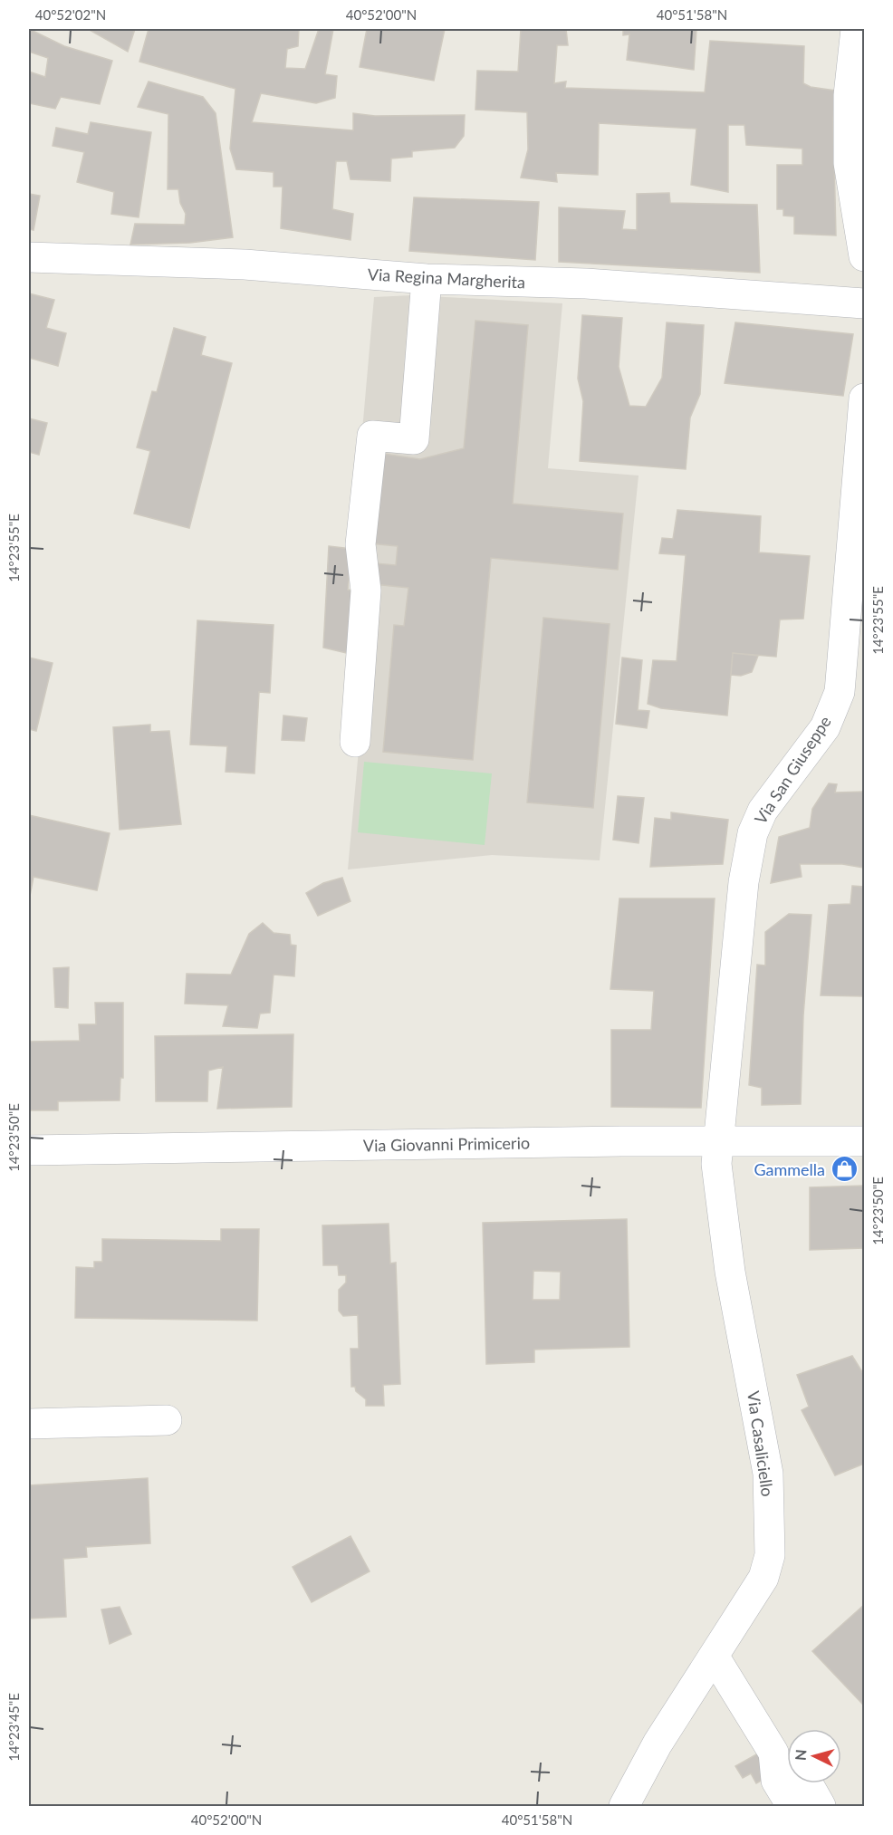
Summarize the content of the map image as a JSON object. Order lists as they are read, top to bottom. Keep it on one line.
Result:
{"streets":{"street":["Via Regina Margherita","Via San Giuseppe","Via Giovanni Primicerio","Via Casaliciello"]},"crossings":[["Via San Giuseppe","Via Giovanni Primicerio"],["Via San Giuseppe","Via Casaliciello"],["Via Giovanni Primicerio","Via Casaliciello"]],"places":{"shop":["Gammella"]},"north":"left","coordinates":["40°52'02\"N","40°52'00\"N","40°51'58\"N","14°23'55\"E","14°23'50\"E","14°23'45\"E"]}
